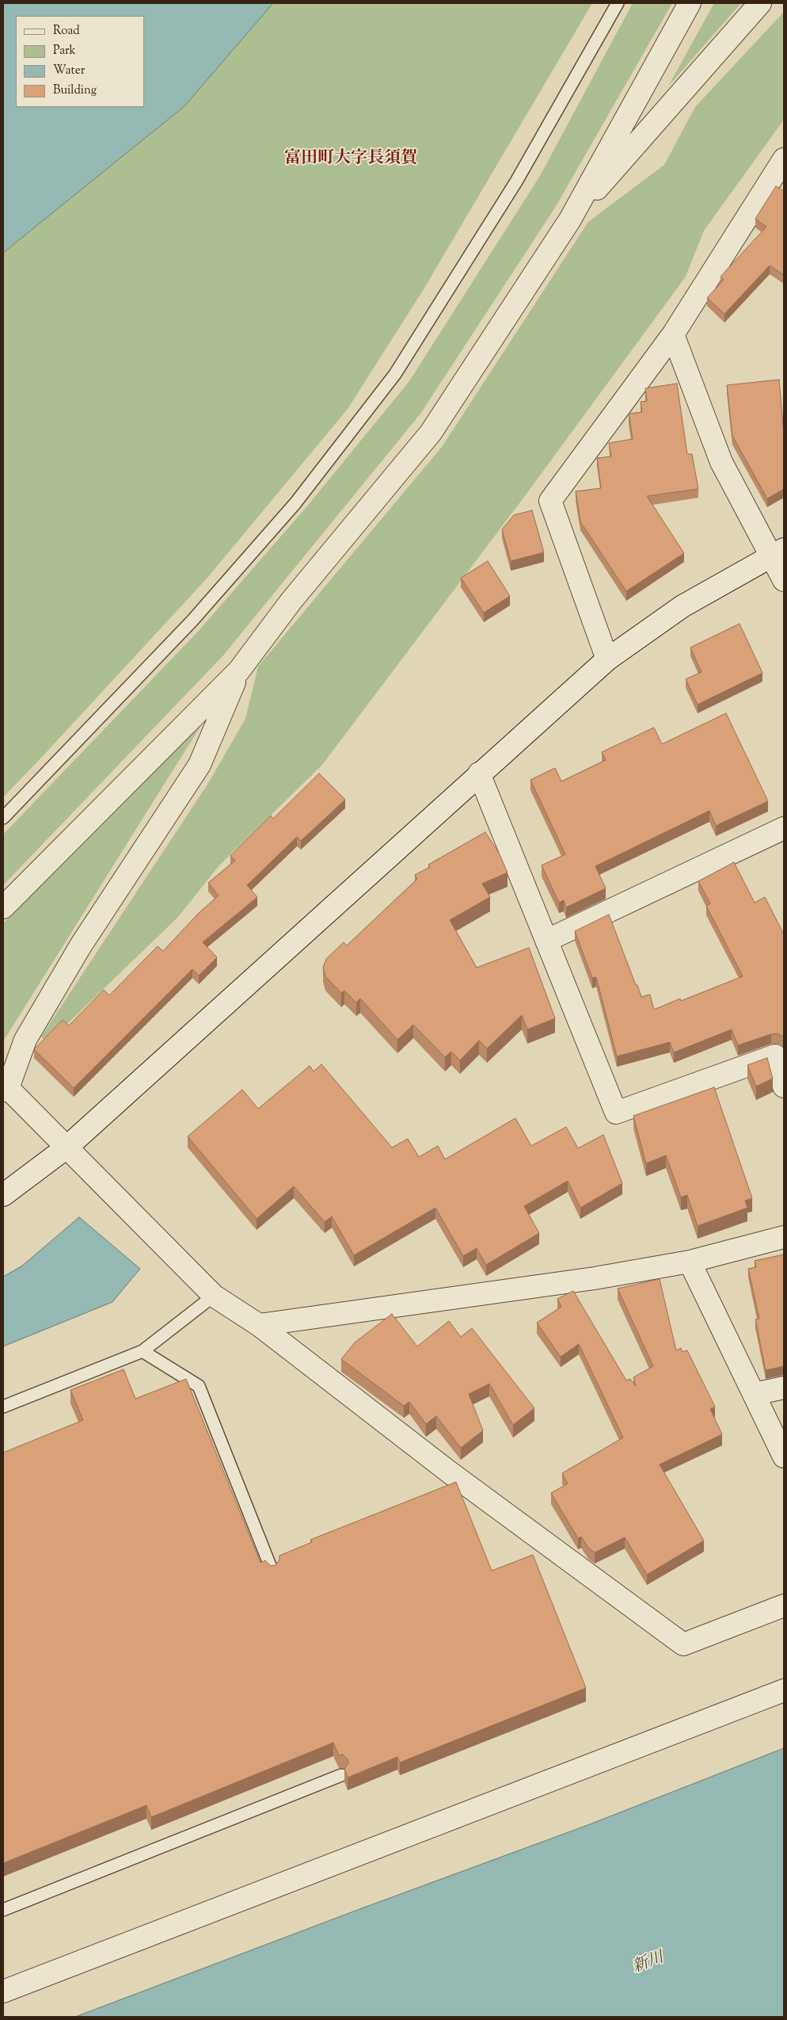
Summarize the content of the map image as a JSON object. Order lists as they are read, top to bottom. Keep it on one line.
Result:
{"districts":["富田町大字長須賀"],"water":["新川"],"legend":["Road","Park","Water","Building"]}
